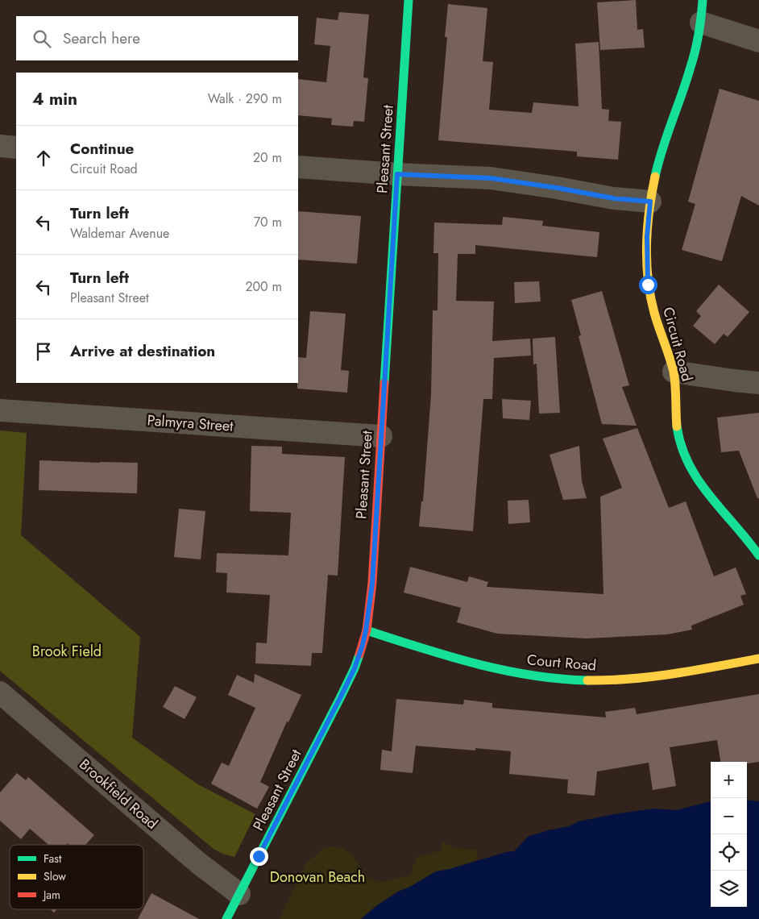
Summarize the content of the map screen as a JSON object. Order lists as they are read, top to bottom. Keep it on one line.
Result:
{"streets":{"street":["Pleasant Street","Circuit Road","Palmyra Street","Court Road","Brookfield Road"]},"crossings":[["Pleasant Street","Palmyra Street"],["Pleasant Street","Court Road"],["Pleasant Street","Brookfield Road"]],"parks":["Brook Field","Donovan Beach"],"legend":["Fast","Slow","Jam"],"page":{"search":"Search here","heading":["4 min","Walk · 290 m"],"list":[["Continue","Circuit Road","20 m"],["Turn left","Waldemar Avenue","70 m"],["Turn left","Pleasant Street","200 m"],"Arrive at destination"],"map_buttons":["+","−"]}}
